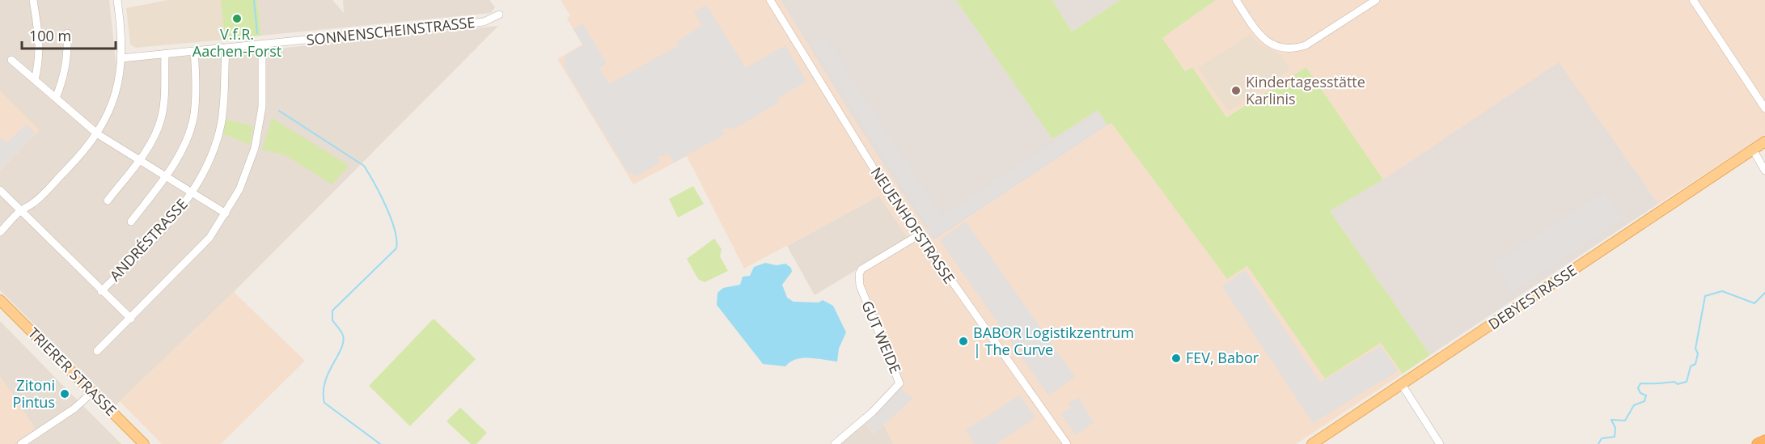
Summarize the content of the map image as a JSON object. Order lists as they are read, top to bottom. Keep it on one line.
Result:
{"streets":{"main road":["DEBYESTRASSE","TRIERER STRASSE"],"street":["SONNENSCHEINSTRASSE","NEUENHOFSTRASSE","ANDRÉSTRASSE","GUT WEIDE"]},"crossings":[["SONNENSCHEINSTRASSE","ANDRÉSTRASSE"],["NEUENHOFSTRASSE","GUT WEIDE"]],"places":["V.f.R. Aachen-Forst","Kindertagesstätte Karlinis","BABOR Logistikzentrum | The Curve","FEV, Babor","Zitoni Pintus"],"scale_bar":"100 m"}
